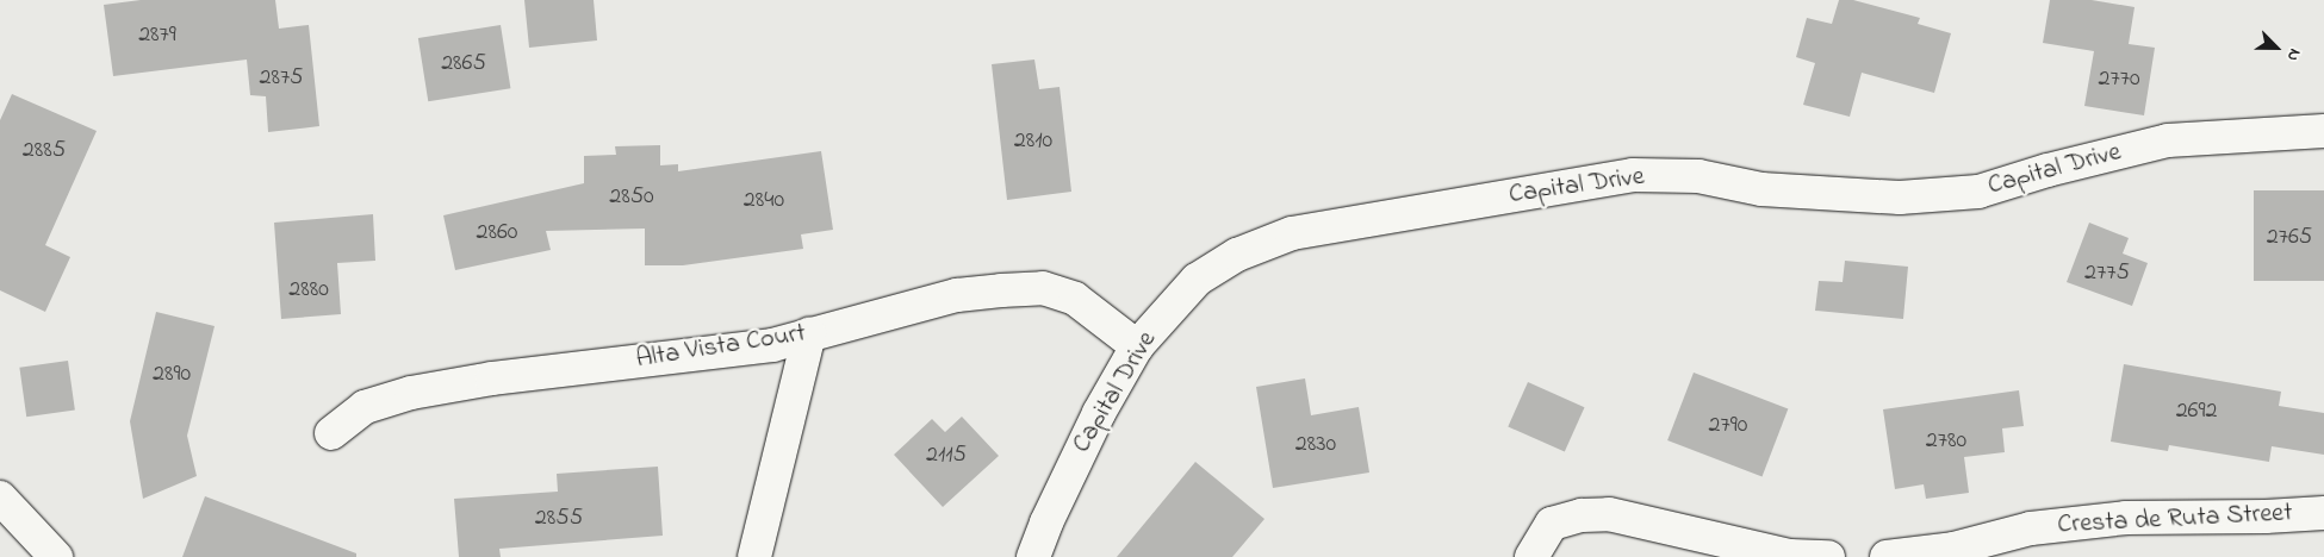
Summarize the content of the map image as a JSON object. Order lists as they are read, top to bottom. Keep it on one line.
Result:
{"streets":{"street":["Capital Drive","Alta Vista Court","Cresta de Ruta Street"]},"crossings":[["Capital Drive","Alta Vista Court"]],"house_numbers":["2879","2865","2875","2770","2810","2885","2850","2840","2860","2765","2775","2880","2890","2692","2790","2780","2830","2115","2855"],"north":"bottom right"}
